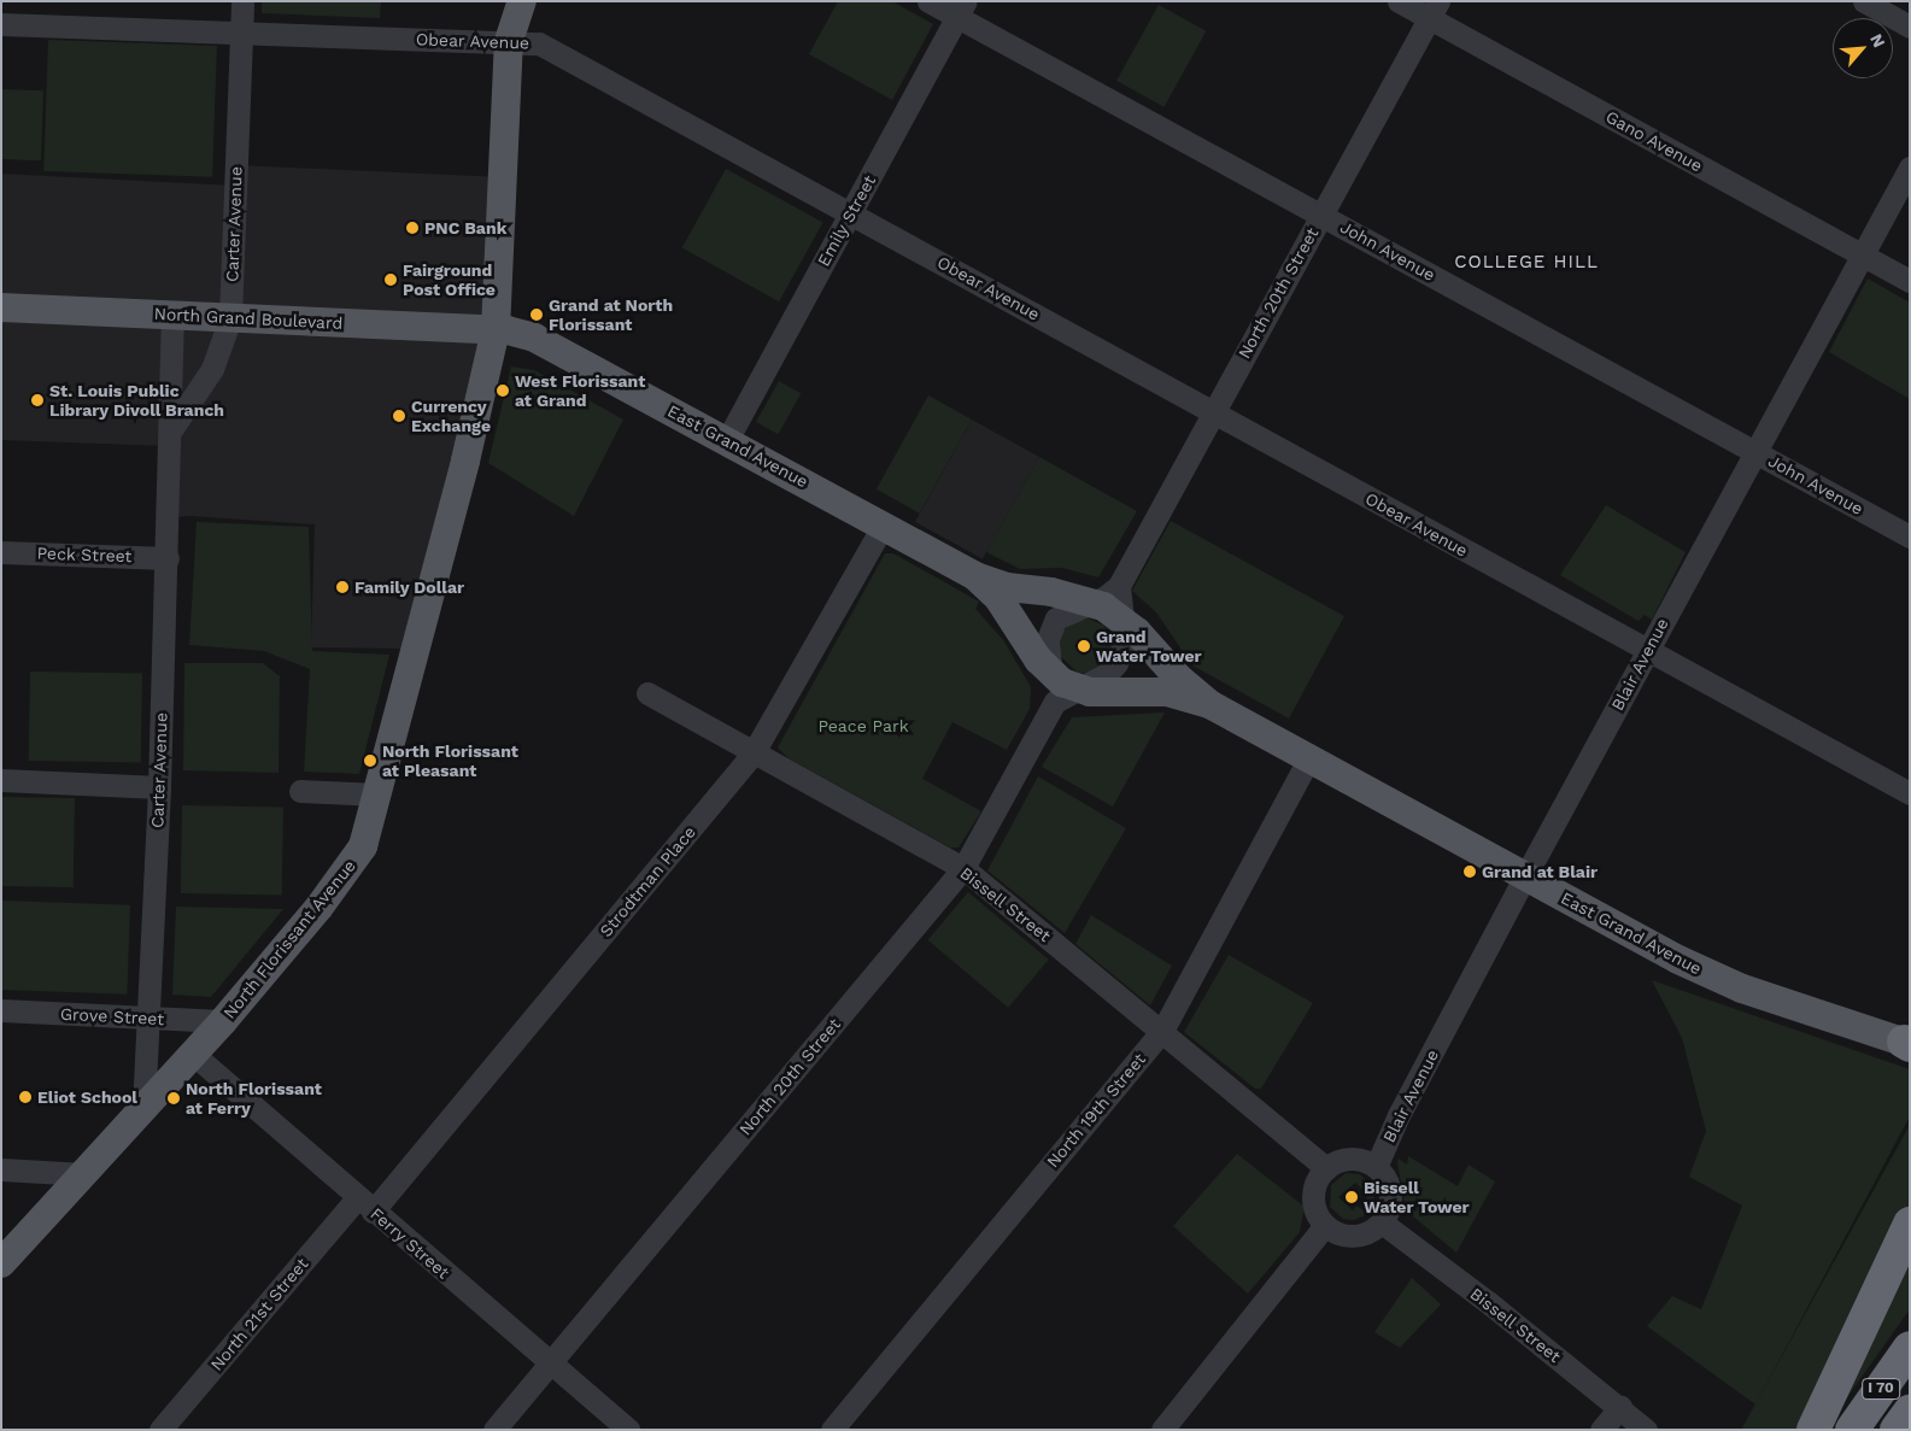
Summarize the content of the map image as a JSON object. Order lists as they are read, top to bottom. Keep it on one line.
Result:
{"streets":{"highway":["I 70"],"main road":["North Grand Boulevard","East Grand Avenue","North Florissant Avenue"],"street":["Obear Avenue","Gano Avenue","Emily Street","Carter Avenue","John Avenue","North 20th Street","Peck Street","Blair Avenue","Strodtman Place","Bissell Street","Grove Street","North 19th Street","Ferry Street","North 21st Street"]},"crossings":[["Obear Avenue","Emily Street"],["Obear Avenue","Carter Avenue"],["Obear Avenue","North 20th Street"],["Obear Avenue","Blair Avenue"],["Obear Avenue","North Florissant Avenue"],["Gano Avenue","North 20th Street"],["Gano Avenue","Blair Avenue"],["Emily Street","John Avenue"],["Emily Street","East Grand Avenue"],["Carter Avenue","North Grand Boulevard"],["Carter Avenue","Peck Street"],["Carter Avenue","North Florissant Avenue"],["Carter Avenue","Grove Street"],["John Avenue","North 20th Street"],["John Avenue","Blair Avenue"],["North 20th Street","East Grand Avenue"],["North 20th Street","Bissell Street"],["North 20th Street","Ferry Street"],["North Grand Boulevard","East Grand Avenue"],["North Grand Boulevard","North Florissant Avenue"],["East Grand Avenue","Blair Avenue"],["East Grand Avenue","Strodtman Place"],["East Grand Avenue","North Florissant Avenue"],["East Grand Avenue","North 19th Street"],["Blair Avenue","Bissell Street"],["Strodtman Place","Bissell Street"],["Strodtman Place","Ferry Street"],["Strodtman Place","North 21st Street"],["Bissell Street","North 19th Street"],["North Florissant Avenue","Grove Street"],["North Florissant Avenue","Ferry Street"],["Ferry Street","North 21st Street"]],"districts":["COLLEGE HILL"],"parks":["Peace Park"],"places":["PNC Bank","Fairground Post Office","Grand at North Florissant","West Florissant at Grand","St. Louis Public Library Divoll Branch","Currency Exchange","Family Dollar","Grand Water Tower","North Florissant at Pleasant","Grand at Blair","Eliot School","North Florissant at Ferry","Bissell Water Tower"],"north":"top right"}
